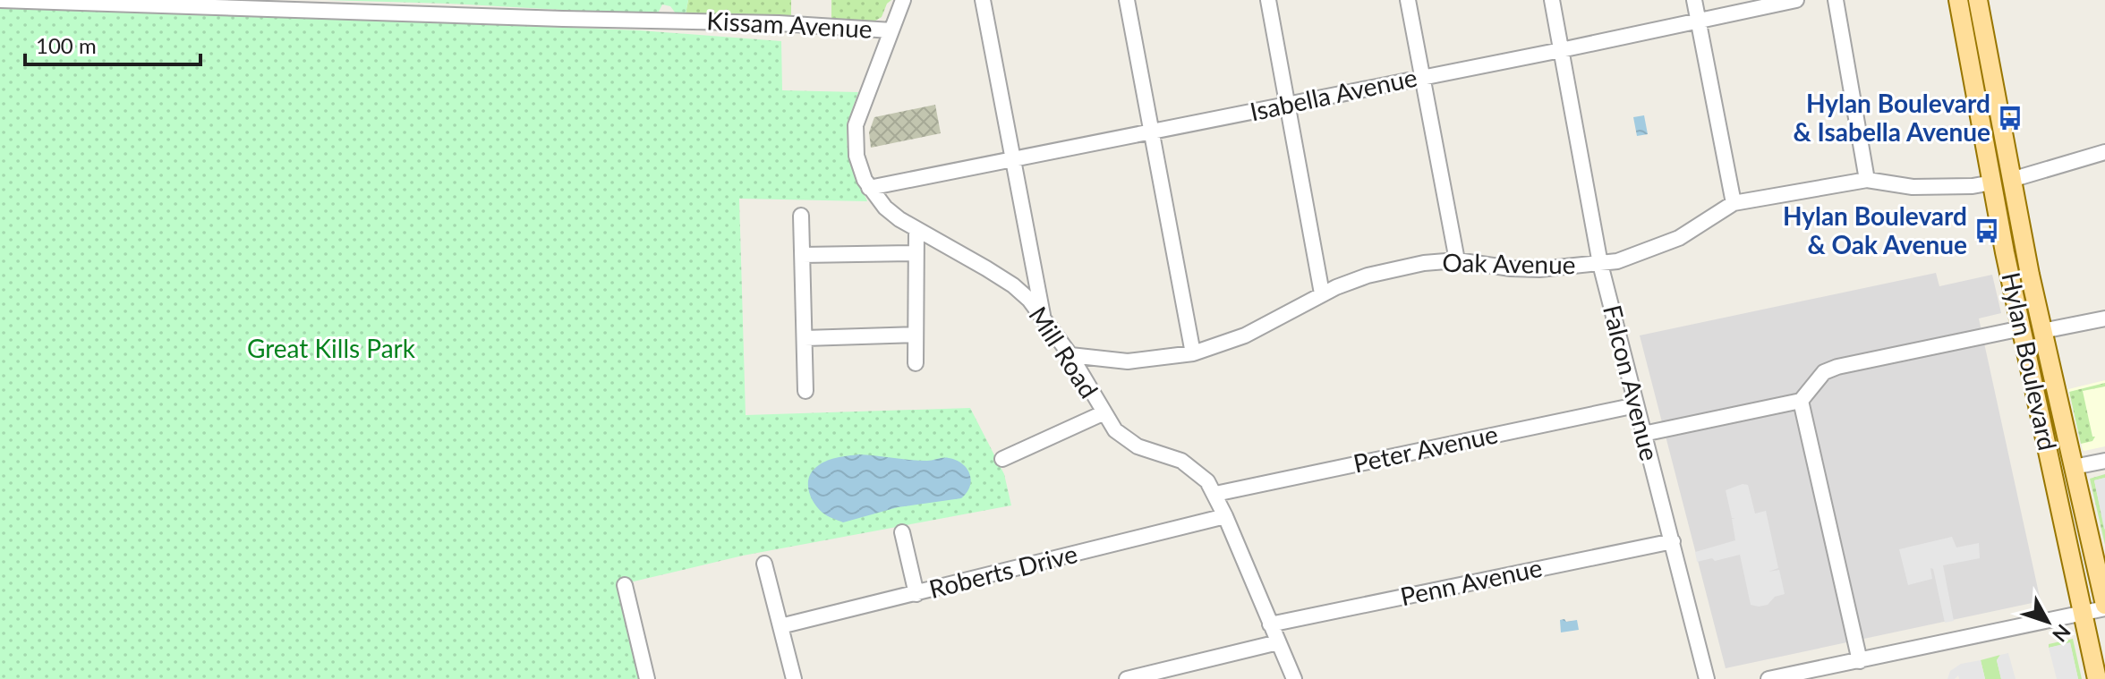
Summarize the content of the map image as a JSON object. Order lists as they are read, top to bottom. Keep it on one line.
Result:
{"streets":{"main road":["Hylan Boulevard"],"street":["Kissam Avenue","Isabella Avenue","Oak Avenue","Mill Road","Falcon Avenue","Peter Avenue","Roberts Drive","Penn Avenue"]},"crossings":[["Kissam Avenue","Mill Road"],["Isabella Avenue","Mill Road"],["Isabella Avenue","Falcon Avenue"],["Oak Avenue","Mill Road"],["Oak Avenue","Hylan Boulevard"],["Oak Avenue","Falcon Avenue"],["Mill Road","Peter Avenue"],["Mill Road","Roberts Drive"],["Mill Road","Penn Avenue"],["Falcon Avenue","Peter Avenue"],["Falcon Avenue","Penn Avenue"]],"parks":["Great Kills Park"],"places":{"bus stop":["Hylan Boulevard & Isabella Avenue","Hylan Boulevard & Oak Avenue"]},"scale_bar":"100 m","north":"bottom right"}
